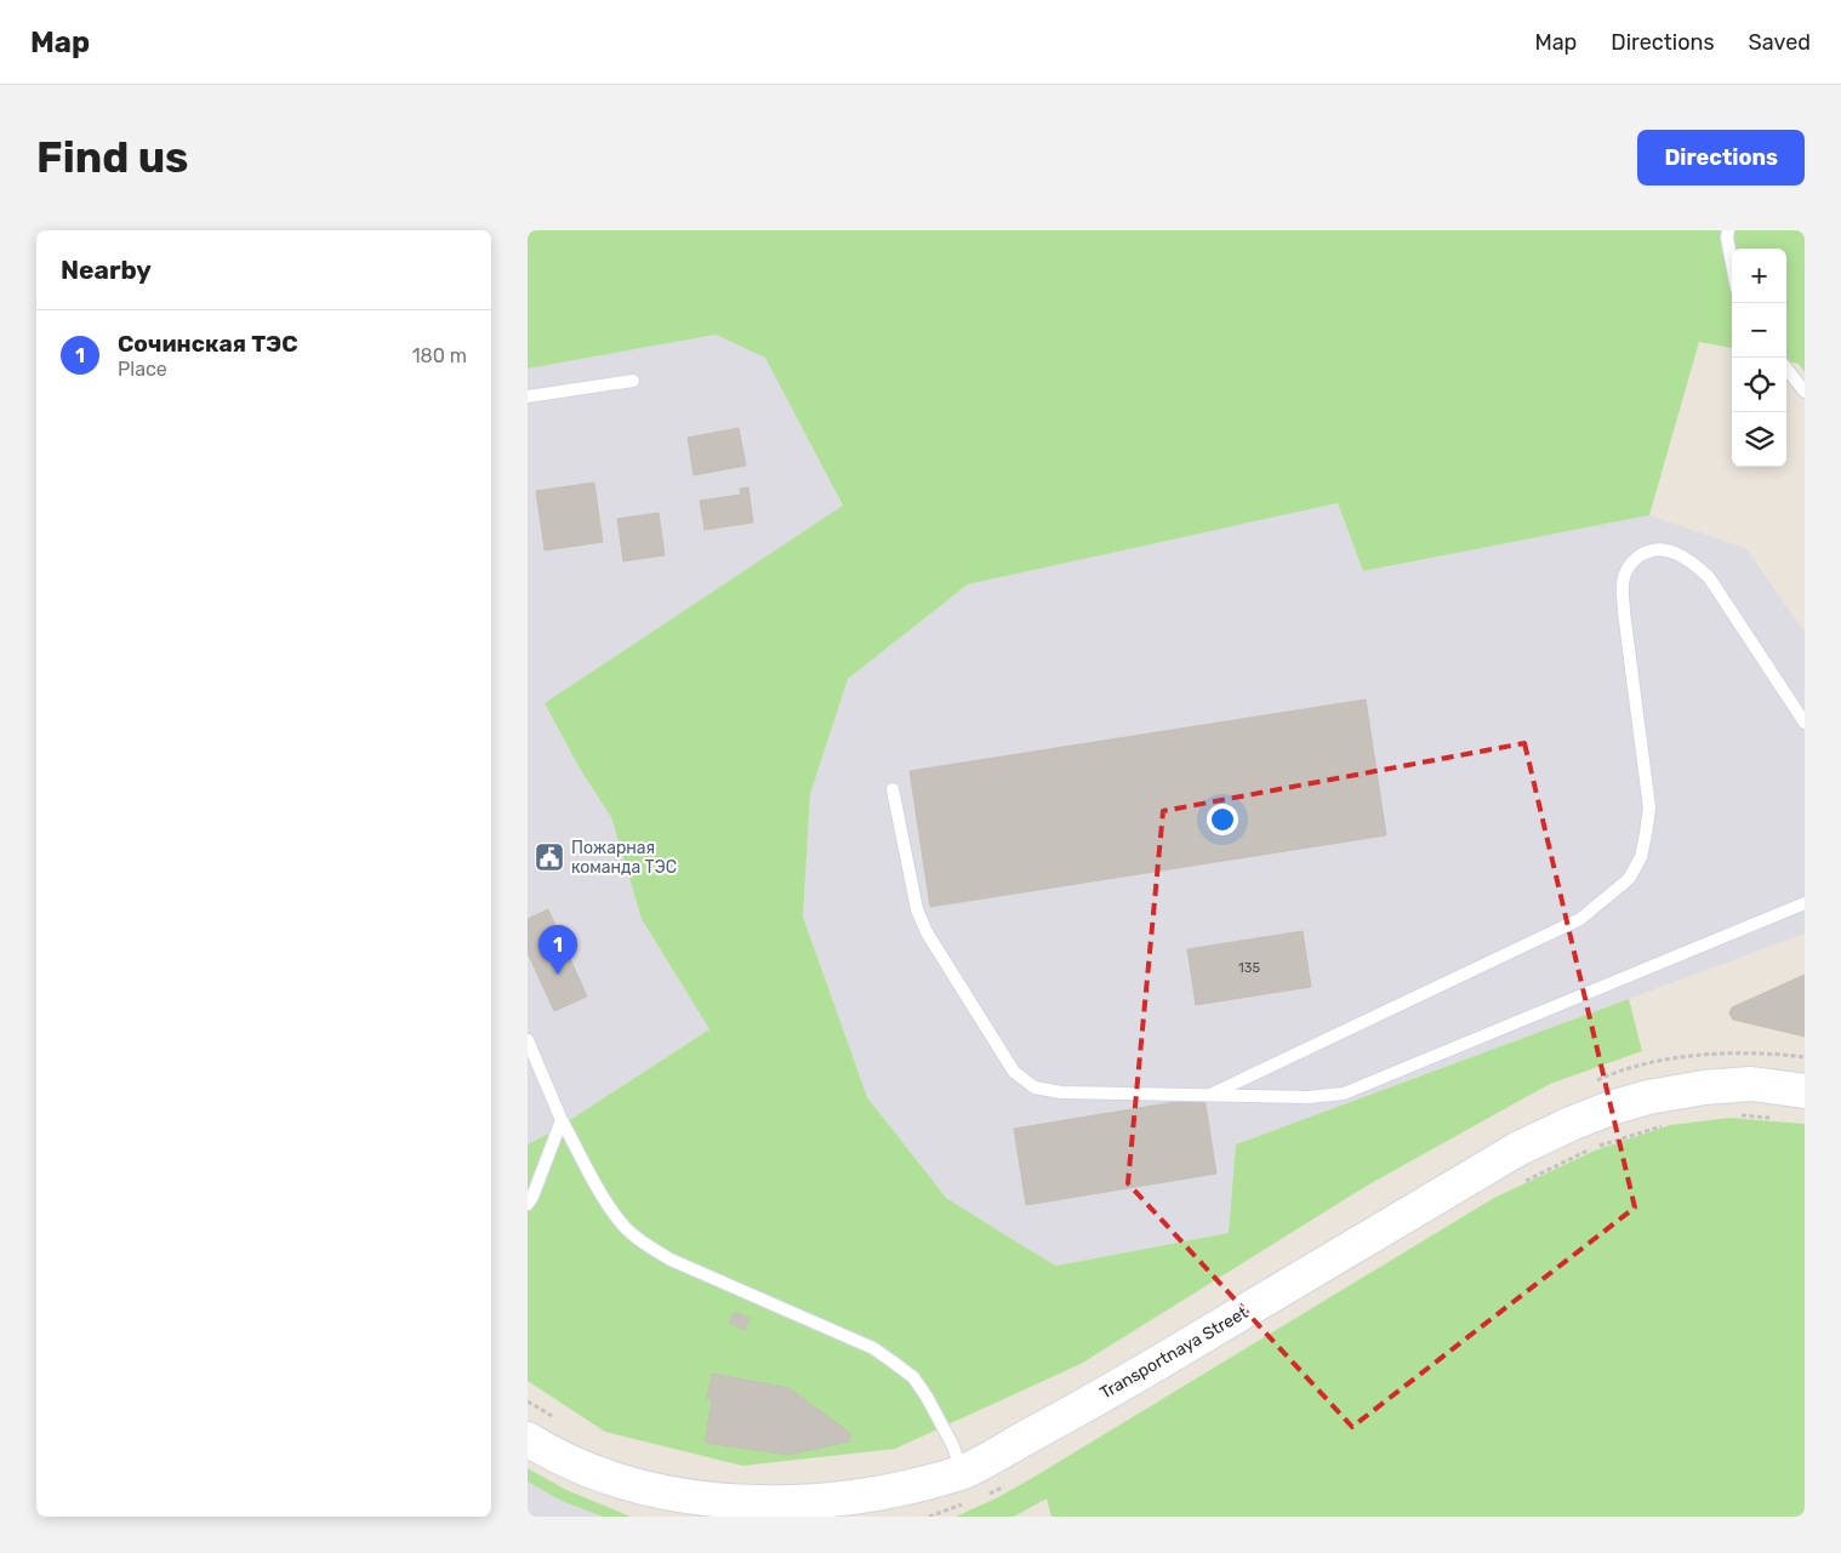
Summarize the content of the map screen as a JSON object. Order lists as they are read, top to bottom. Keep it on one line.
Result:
{"streets":{"main road":["Transportnaya Street"]},"places":{"public building":["Пожарная команда ТЭС"]},"house_numbers":["135"],"page":{"header":"Map","nav":["Map","Directions","Saved"],"buttons":"Directions","title":"Find us","heading":"Nearby","map_buttons":["+","−"],"list":[{"mark":"1","name":"Сочинская ТЭС","note":"Place","value":"180 m"}],"pins":"1"}}
